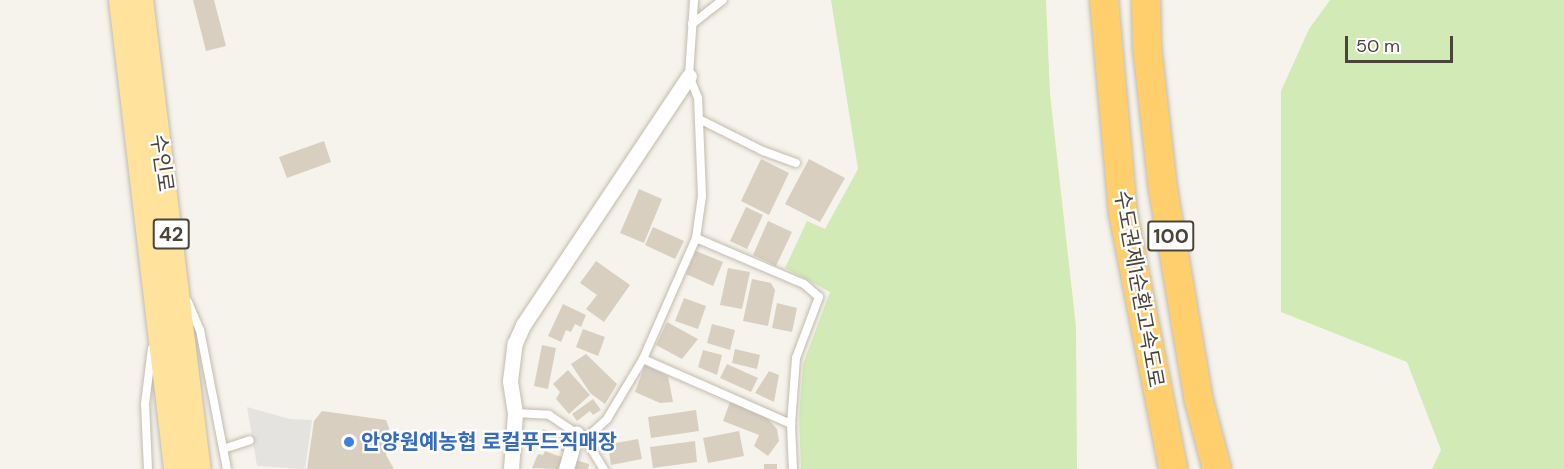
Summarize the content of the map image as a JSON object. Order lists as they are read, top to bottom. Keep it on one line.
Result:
{"streets":{"highway":["100","수도권제1순환고속도로"],"main road":["수인로","42"]},"places":["안양원예농협 로컬푸드직매장"],"scale_bar":"50 m"}
